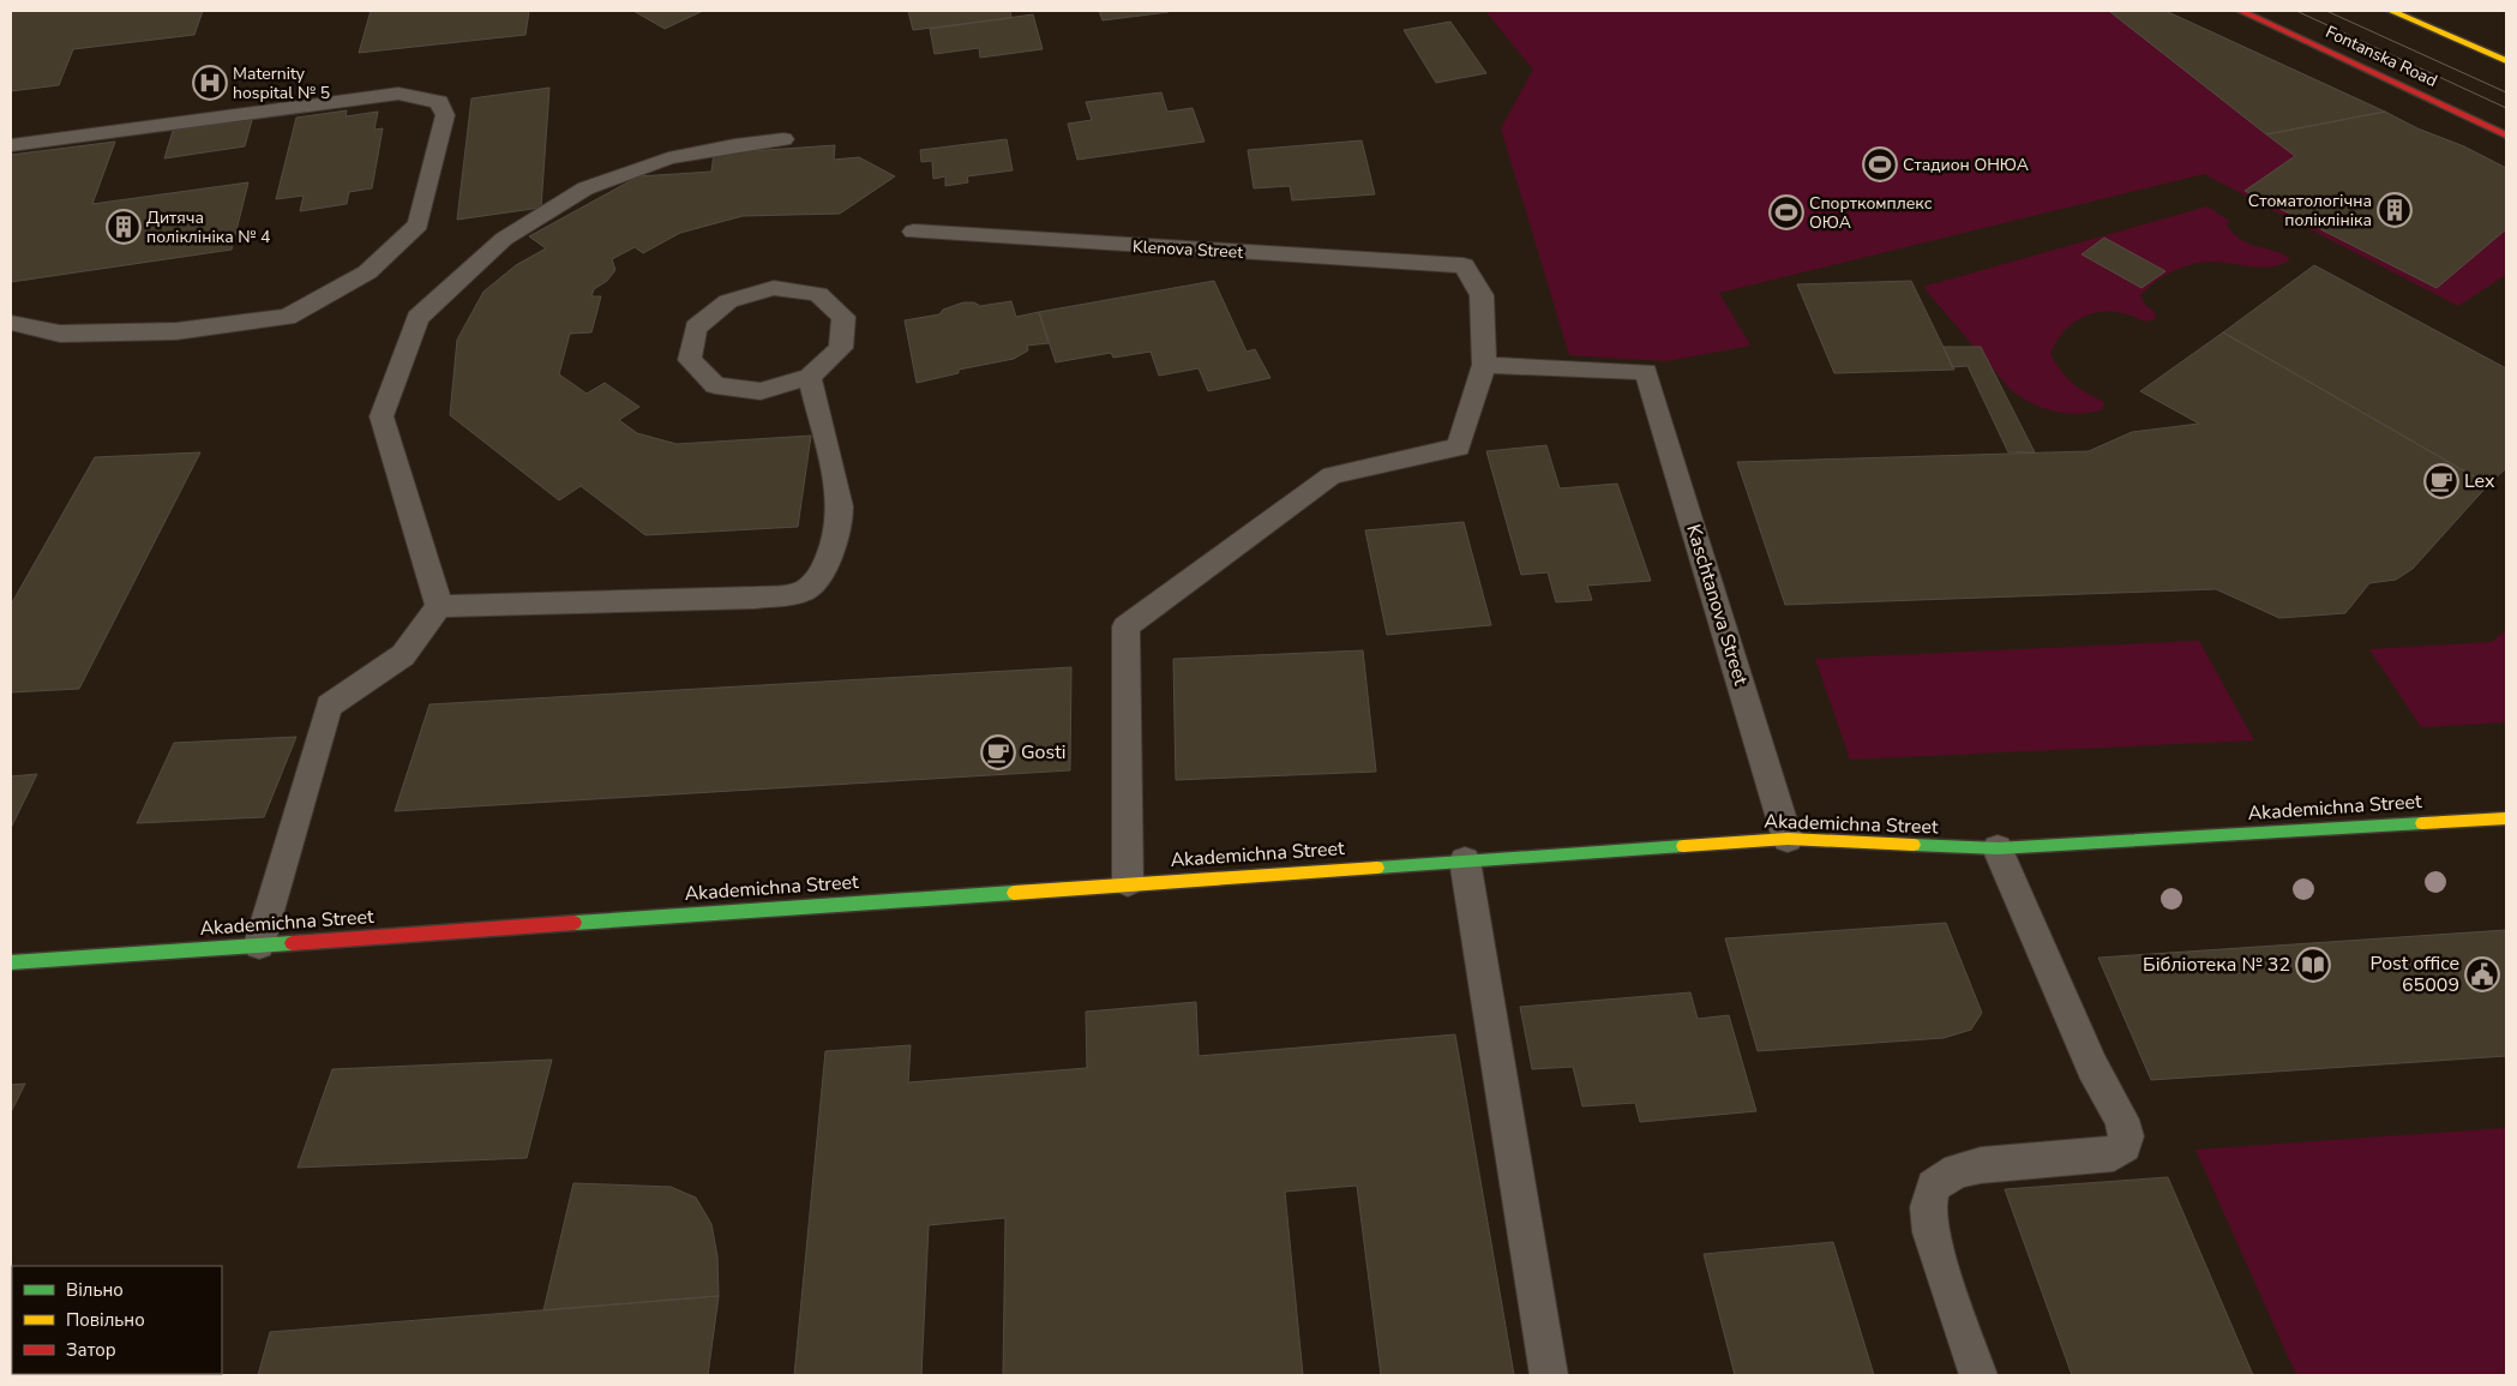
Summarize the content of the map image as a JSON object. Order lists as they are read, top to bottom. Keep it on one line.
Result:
{"streets":{"street":["Fontanska Road","Akademichna Street"],"lane":["Klenova Street","Kaschtanova Street"]},"crossings":[["Klenova Street","Kaschtanova Street"],["Kaschtanova Street","Akademichna Street"]],"places":{"hospital":["Maternity hospital № 5"],"sports":["Стадион ОНЮА","Спорткомплекс ОЮА"],"building":["Стоматологічна поліклініка","Дитяча поліклініка № 4"],"cafe":["Lex","Gosti"],"library":["Бібліотека № 32"],"public building":["Post office 65009"]},"legend":["Вільно","Повільно","Затор"]}
